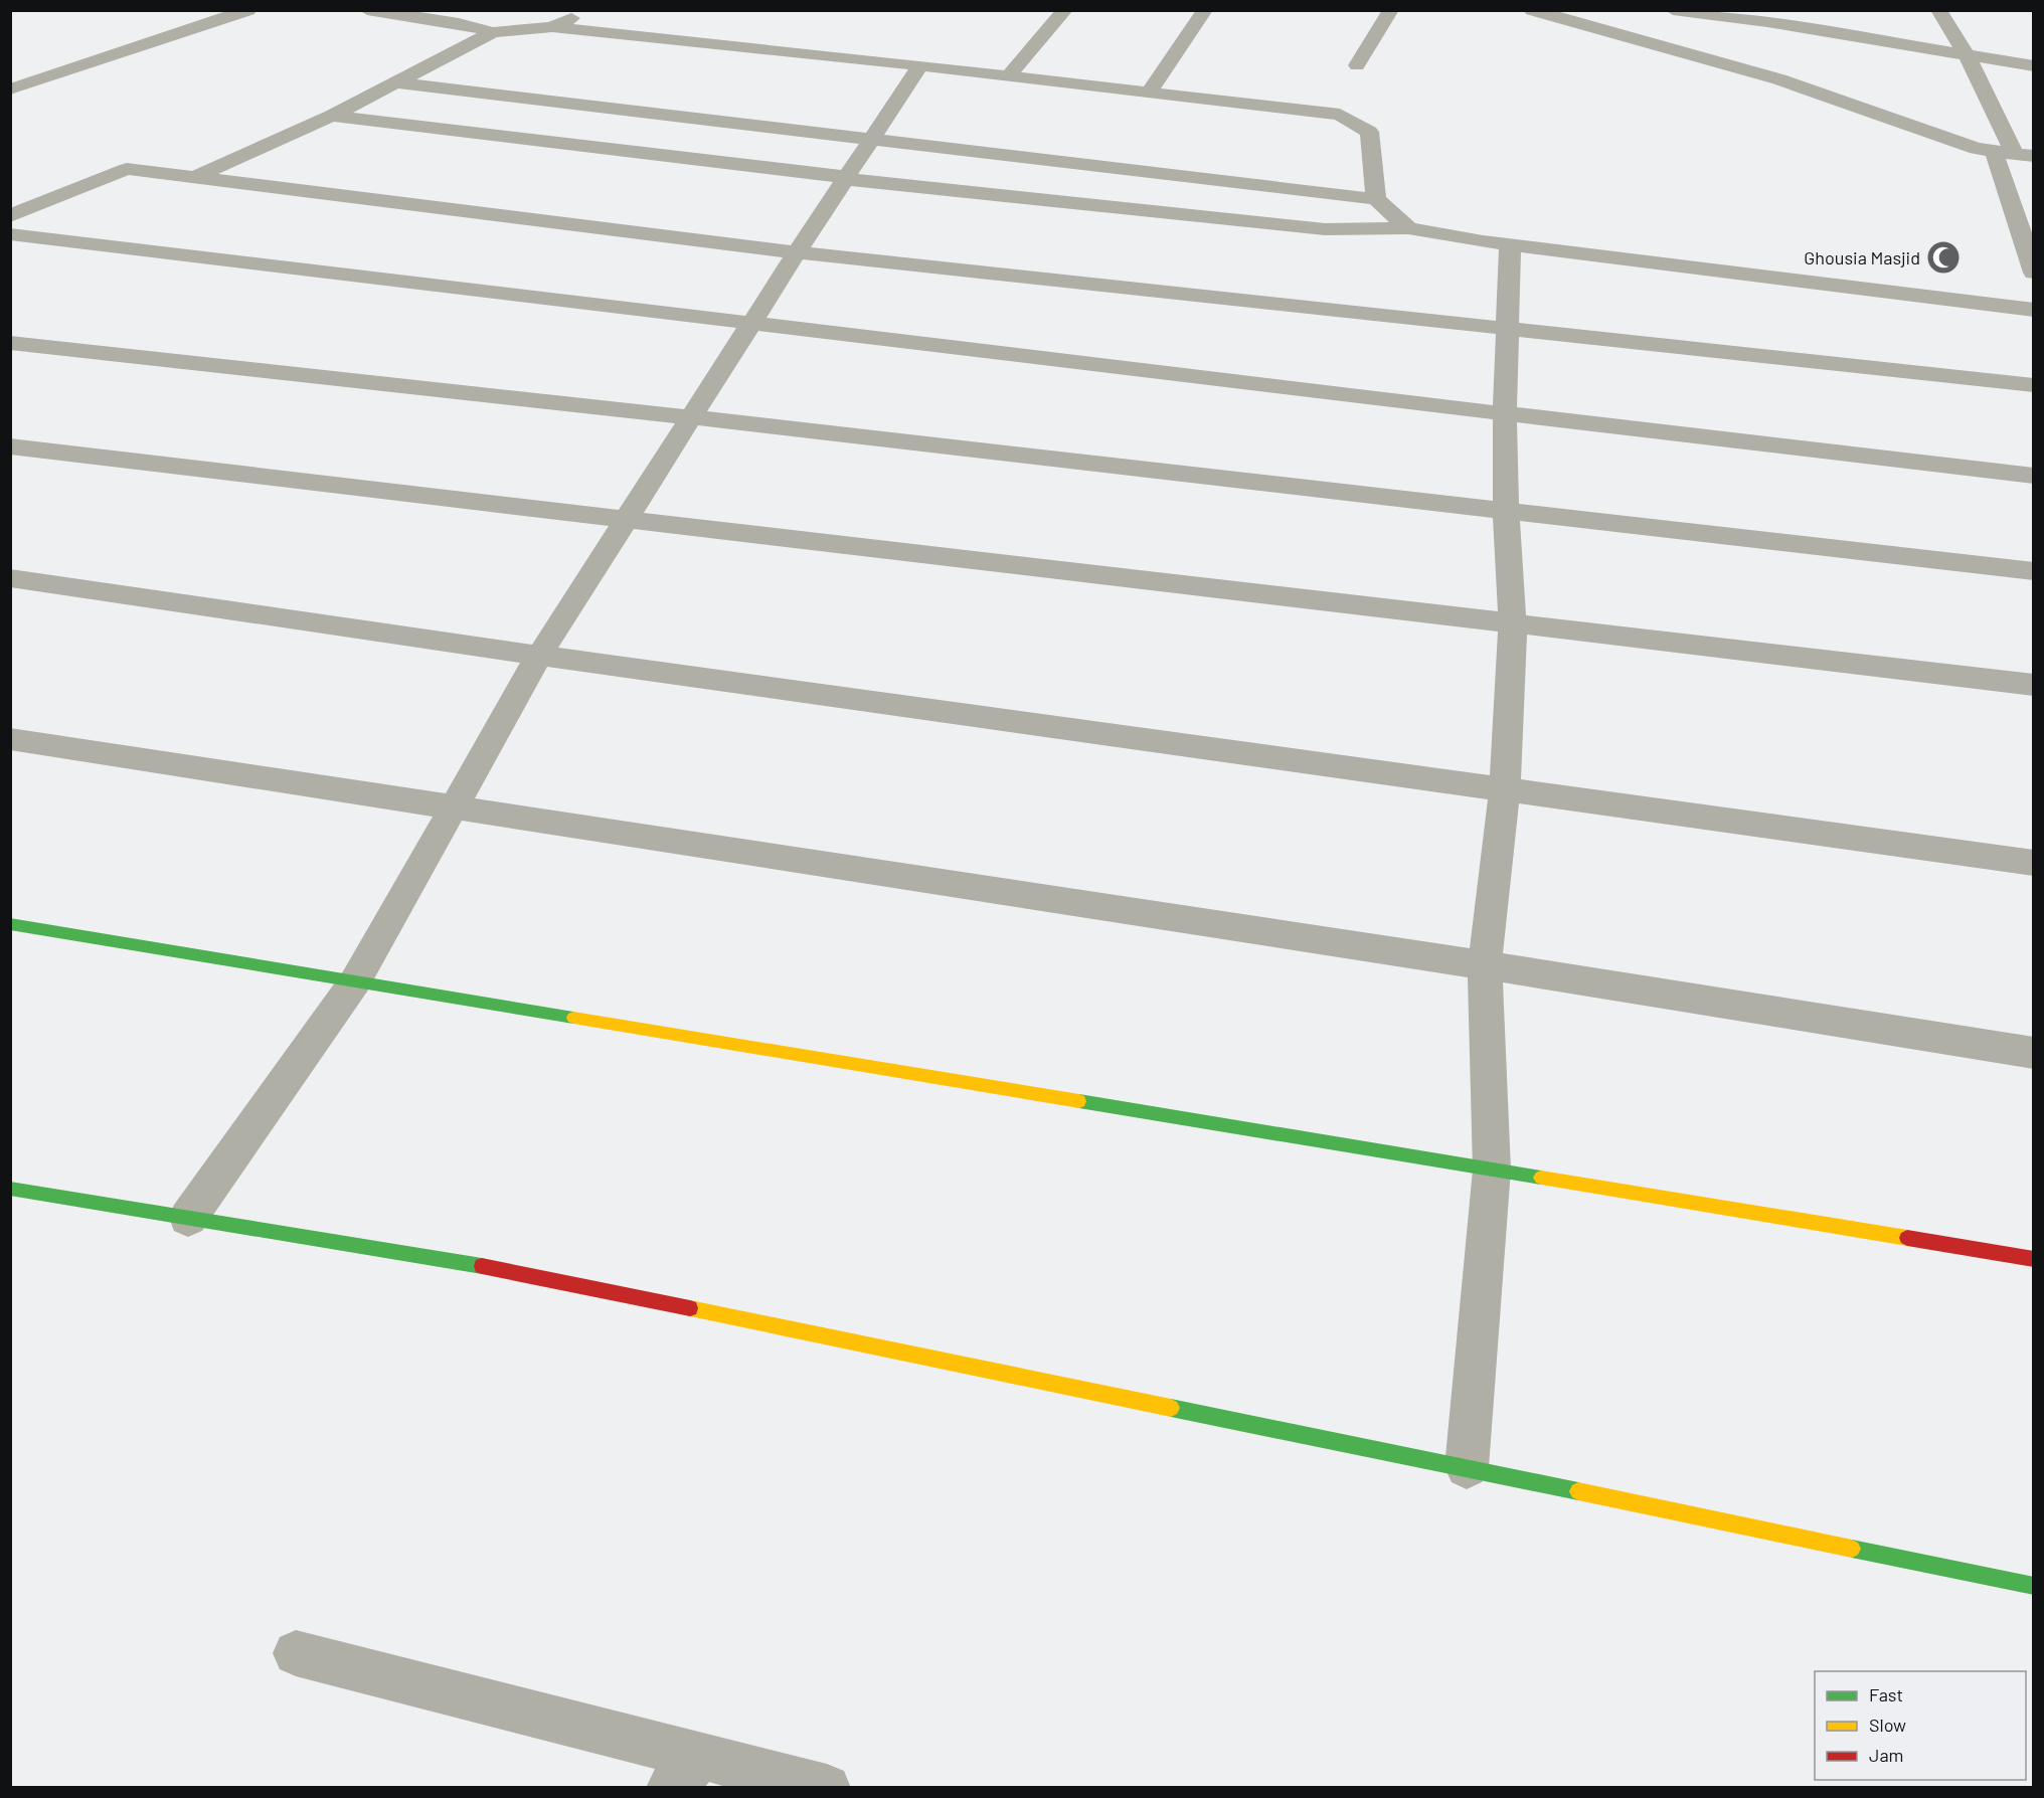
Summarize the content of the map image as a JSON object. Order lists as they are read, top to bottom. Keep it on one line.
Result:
{"places":{"mosque":["Ghousia Masjid"]},"legend":["Fast","Slow","Jam"]}
